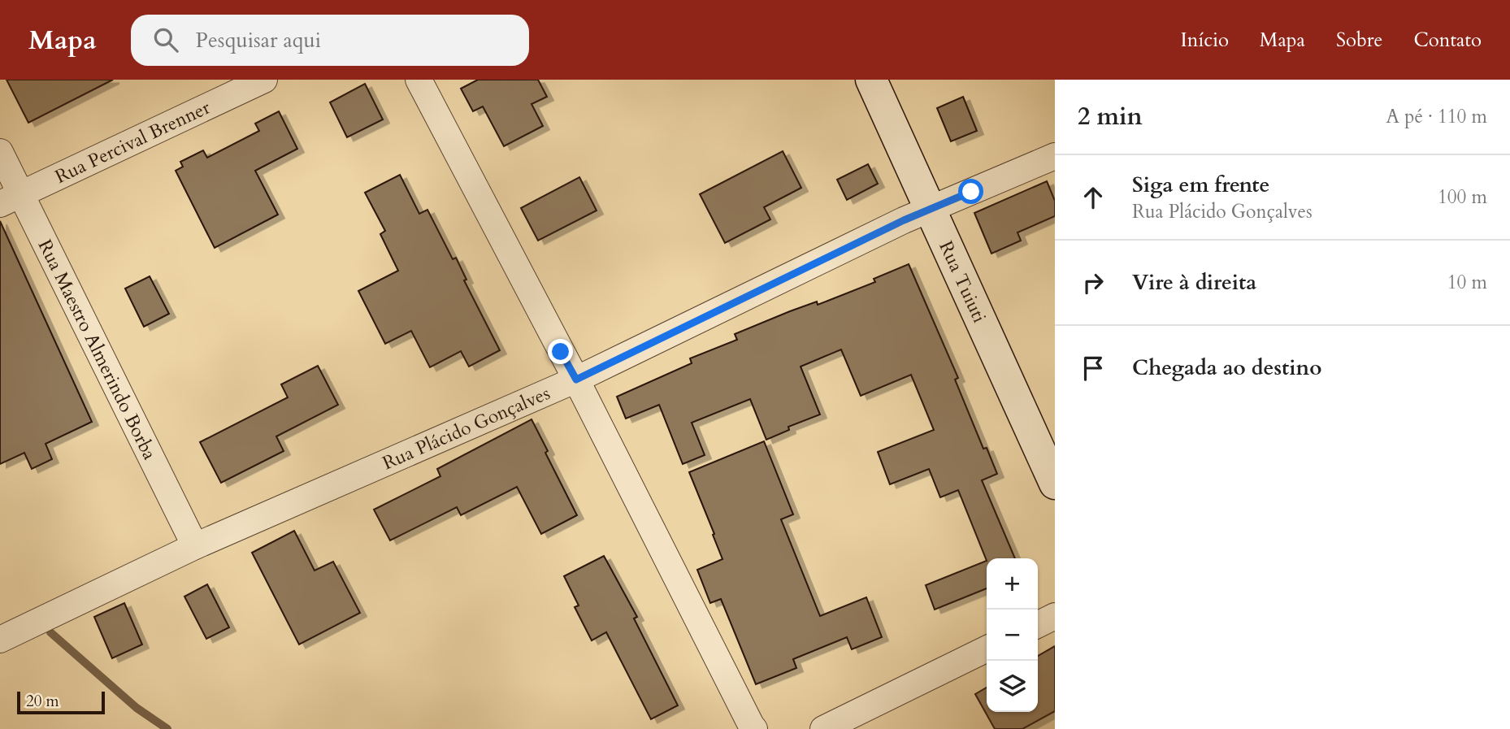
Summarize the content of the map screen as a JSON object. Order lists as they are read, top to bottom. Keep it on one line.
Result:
{"streets":{"main road":["Rua Tuiuti"],"street":["Rua Percival Brenner","Rua Maestro Almerindo Borba","Rua Plácido Gonçalves"]},"crossings":[["Rua Percival Brenner","Rua Maestro Almerindo Borba"],["Rua Tuiuti","Rua Plácido Gonçalves"],["Rua Maestro Almerindo Borba","Rua Plácido Gonçalves"]],"scale_bar":"20 m","page":{"header":"Mapa","search":"Pesquisar aqui","nav":["Início","Mapa","Sobre","Contato"],"heading":["2 min","A pé · 110 m"],"list":[["Siga em frente","Rua Plácido Gonçalves","100 m"],["Vire à direita","10 m"],"Chegada ao destino"],"map_buttons":["+","−"],"scale":"20 m"}}
